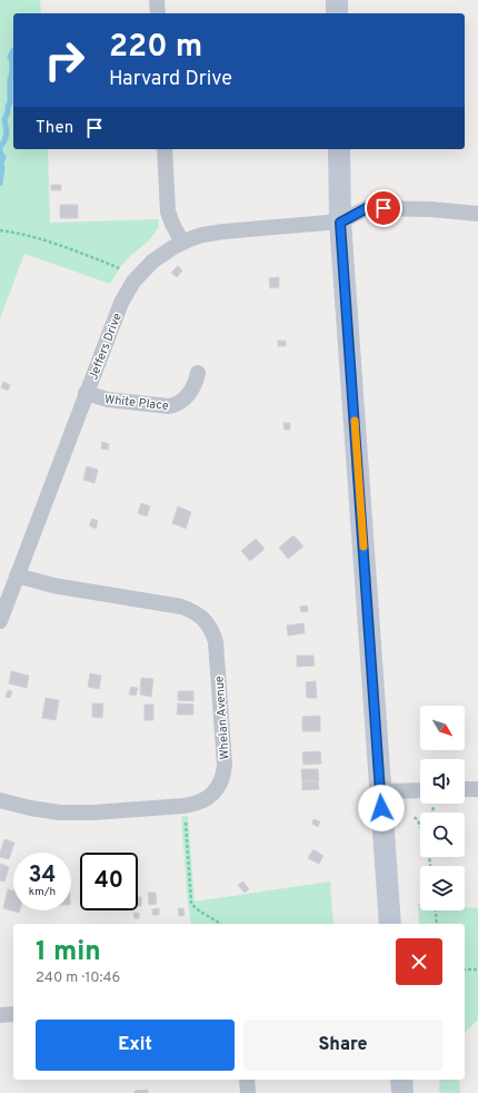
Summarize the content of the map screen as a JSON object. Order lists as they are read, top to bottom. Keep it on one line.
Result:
{"streets":{"street":["Jeffers Drive","White Place","Whelan Avenue"]},"crossings":[["Jeffers Drive","White Place"],["Jeffers Drive","Whelan Avenue"]],"north":"bottom right","page":{"turn":["220 m","Harvard Drive"],"then":"Then","speed":"34 km/h","limit":"40","heading":["1 min","240 m · 10:46"],"buttons":["Exit","Share"]}}
